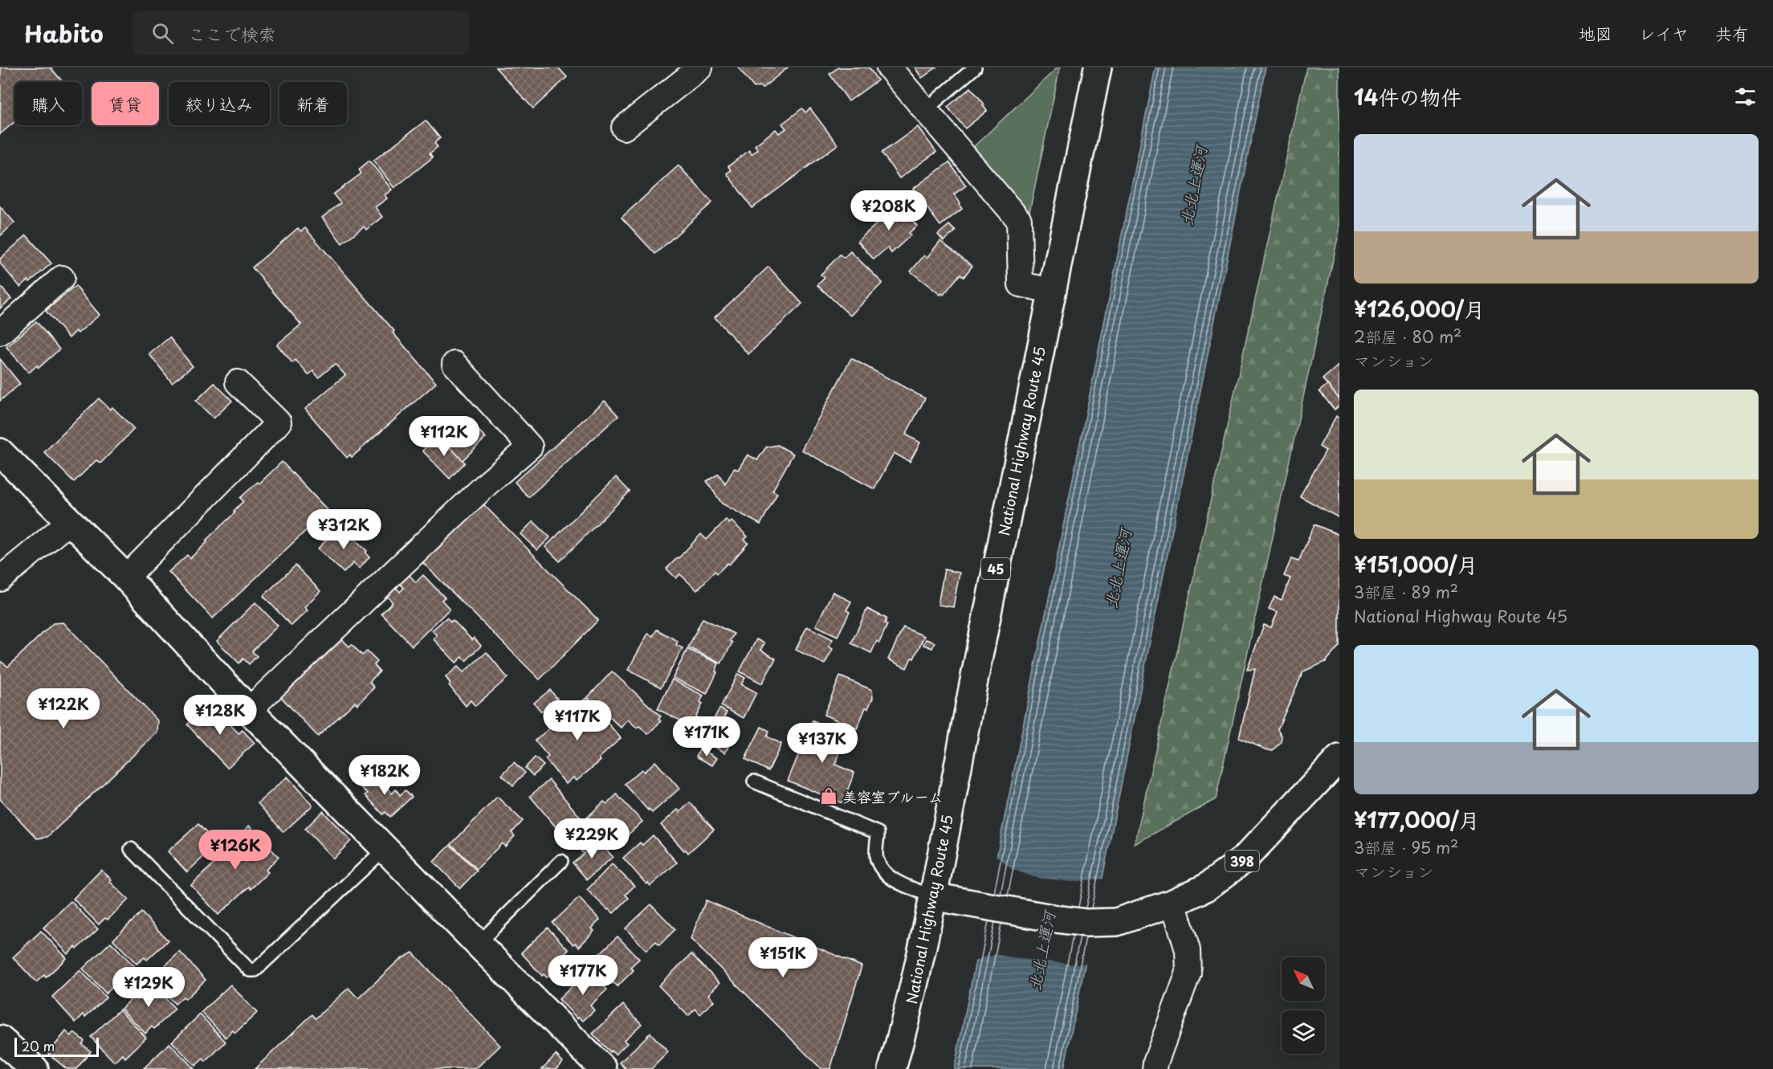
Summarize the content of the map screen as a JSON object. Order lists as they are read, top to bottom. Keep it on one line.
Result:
{"streets":{"main road":["National Highway Route 45","45","398"]},"crossings":[["National Highway Route 45","398"]],"water":["北北上運河"],"places":{"shop":["美容室ブルーム"]},"scale_bar":"20 m","north":"top left","page":{"header":"Habito","search":"ここで検索","nav":["地図","レイヤ","共有"],"heading":"14件の物件","chip":["購入","賃貸","絞り込み","新着"],"list":[{"name":"¥126,000/月","note":"2部屋 · 80 m² · マンション"},{"name":"¥151,000/月","note":"3部屋 · 89 m² · National Highway Route 45"},{"name":"¥177,000/月","note":"3部屋 · 95 m² · マンション"}],"price":["¥208K","¥112K","¥312K","¥122K","¥128K","¥117K","¥171K","¥137K","¥182K","¥229K","¥126K","¥151K","¥177K","¥129K"],"scale":"20 m"}}
